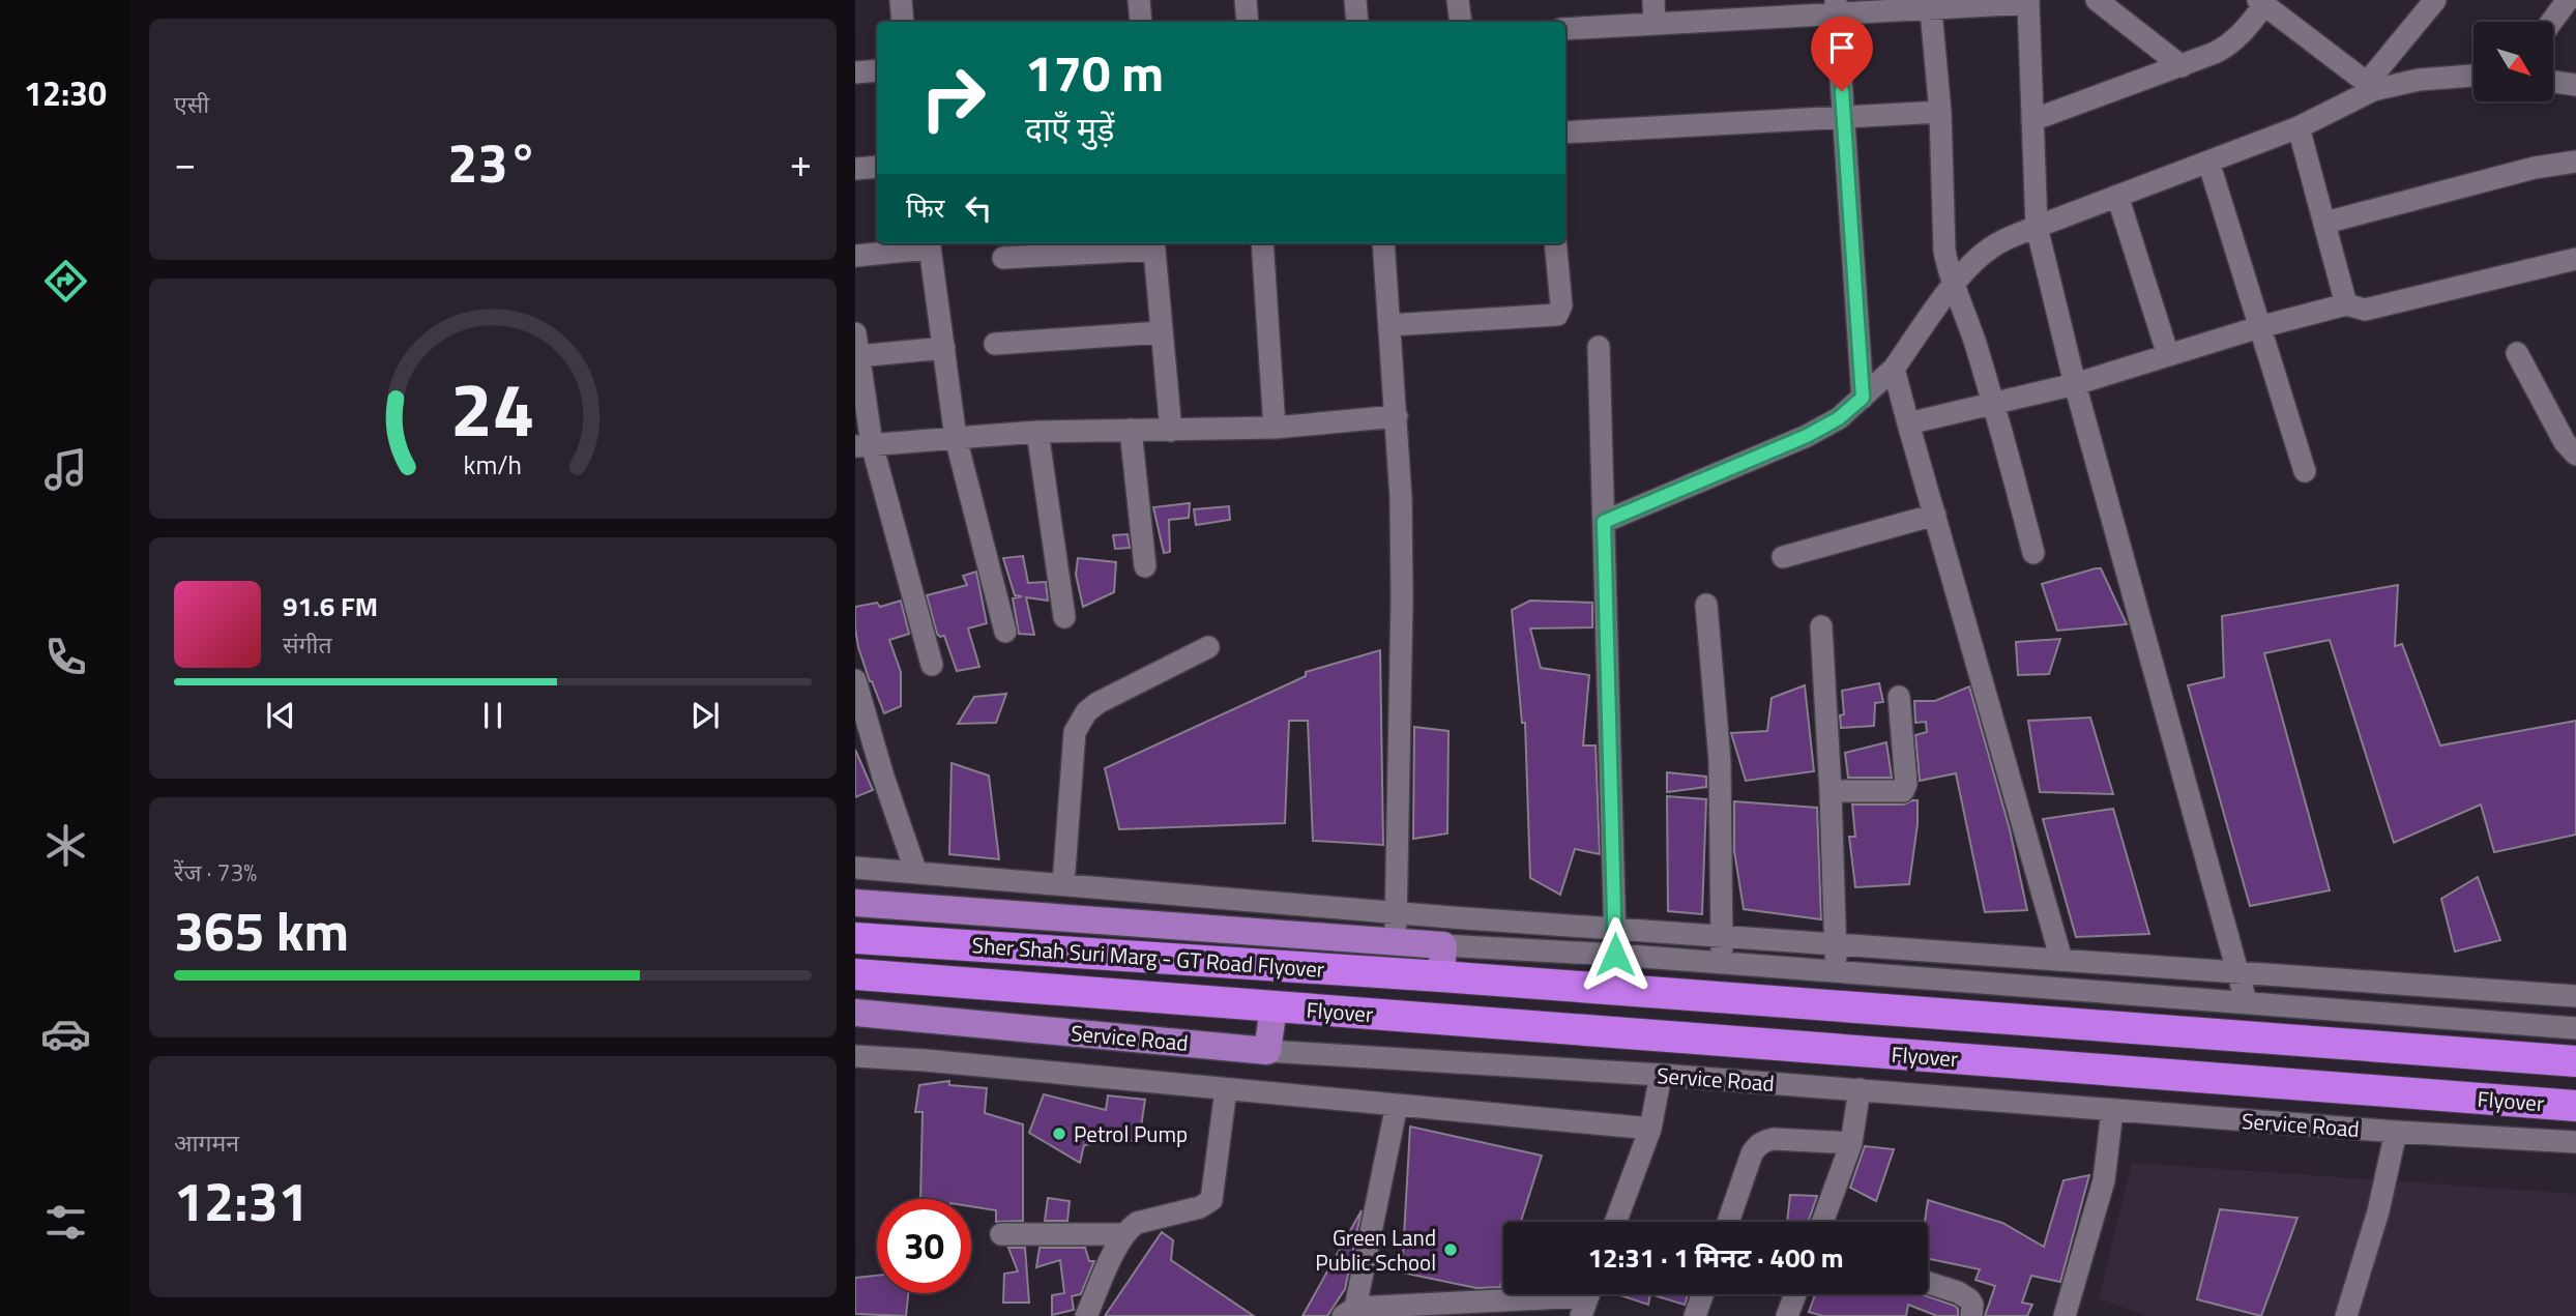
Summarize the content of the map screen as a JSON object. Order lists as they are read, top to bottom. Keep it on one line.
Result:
{"streets":{"highway":["Sher Shah Suri Marg - GT Road Flyover","Flyover"],"main road":["Service Road"]},"crossings":[["Sher Shah Suri Marg - GT Road Flyover","Flyover"]],"places":["Petrol Pump","Green Land Public School"],"north":"bottom right","page":{"tabs":"12:30","tile":["एसी",["रेंज · 73%","365 km"],["आगमन","12:31"]],"turn":["170 m","दाएँ मुड़ें"],"heat":["−","23°","+"],"then":"फिर","song":["91.6 FM","संगीत"],"limit":"30","trip":"12:31 · 1 मिनट · 400 m","gauge":["24","km/h"]}}
